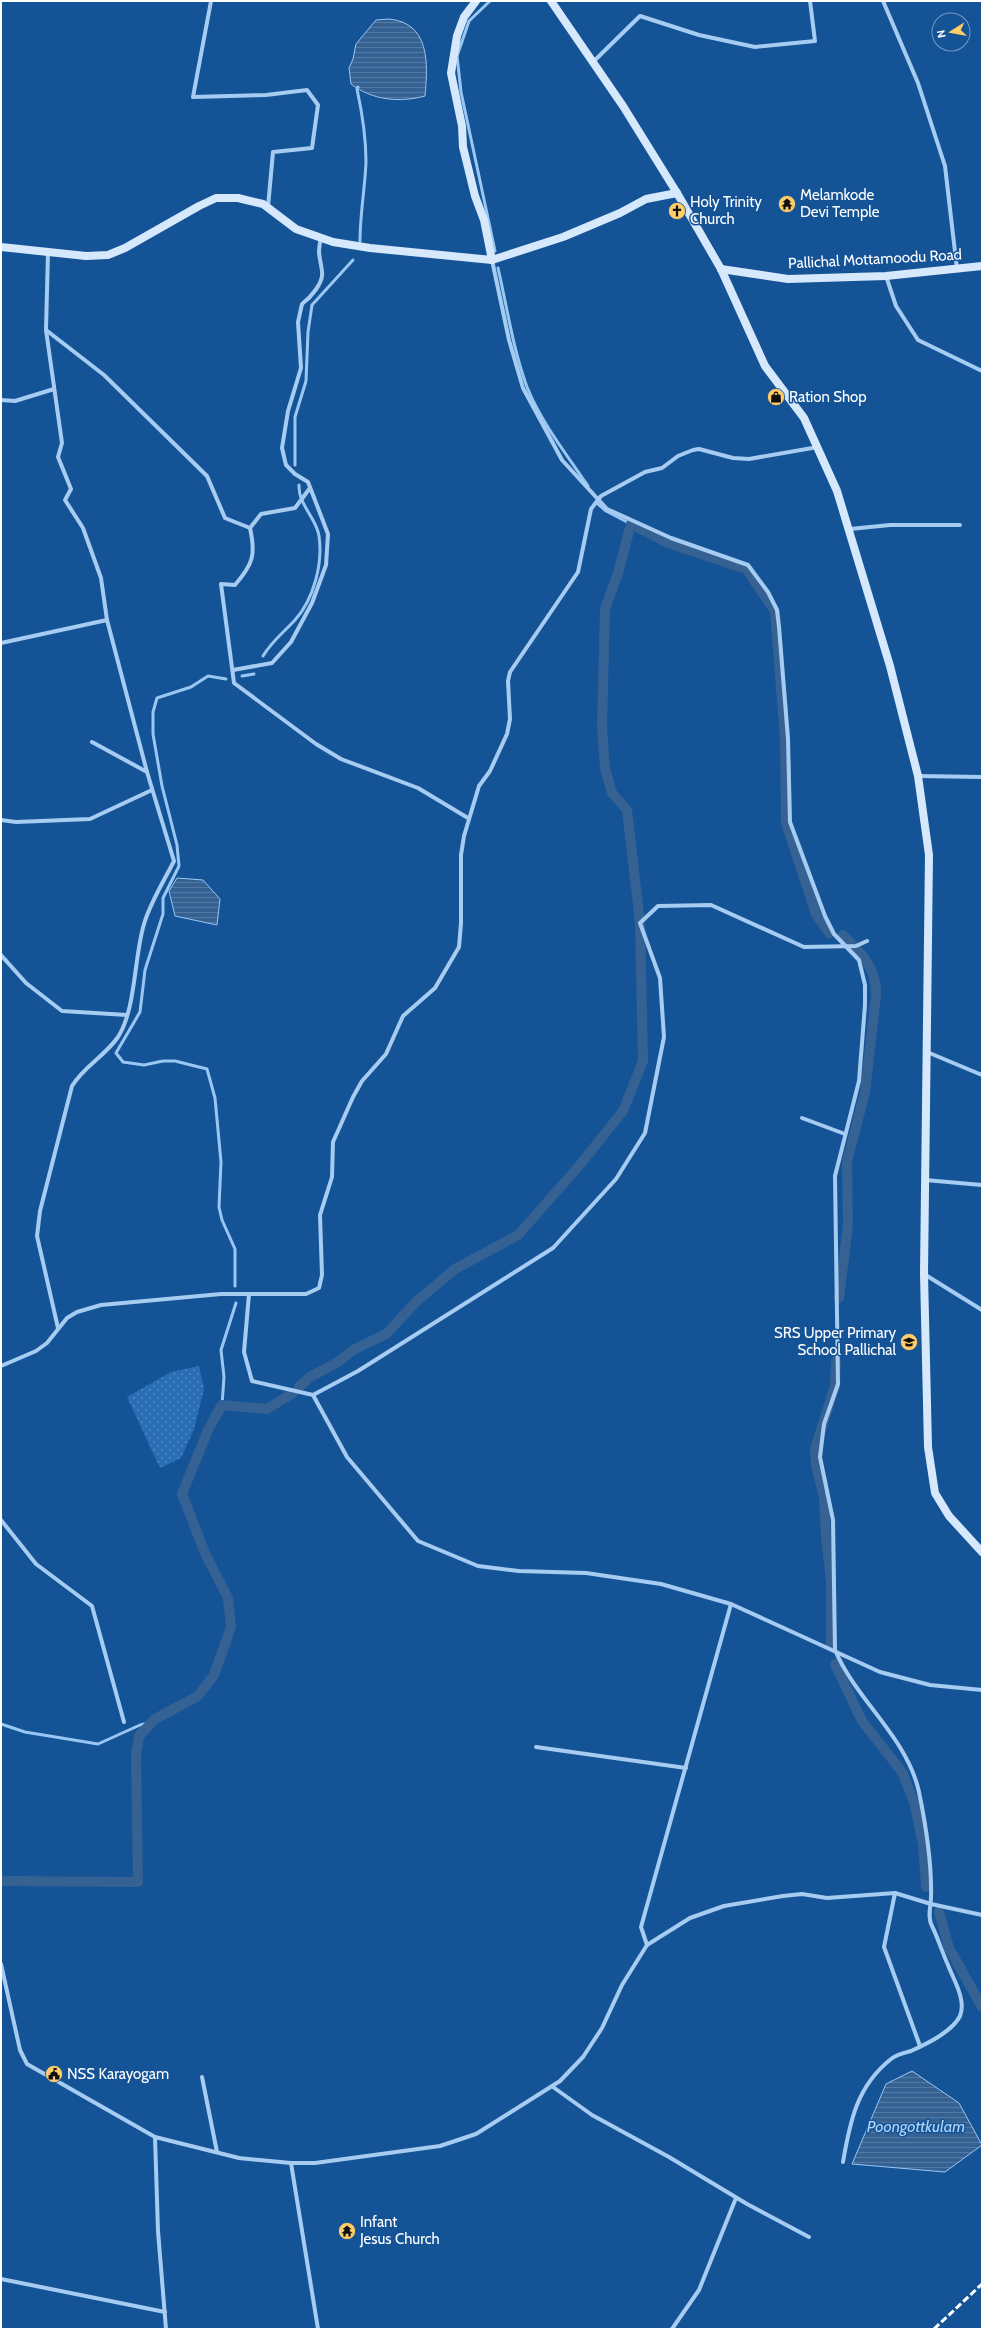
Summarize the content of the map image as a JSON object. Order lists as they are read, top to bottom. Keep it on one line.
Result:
{"streets":{"street":["Pallichal Mottamoodu Road"]},"water":["Poongottkulam"],"places":{"temple":["Melamkode Devi Temple","Infant Jesus Church"],"church":["Holy Trinity Church"],"shop":["Ration Shop"],"school or university":["SRS Upper Primary School Pallichal"],"public building":["NSS Karayogam"]},"north":"left"}
